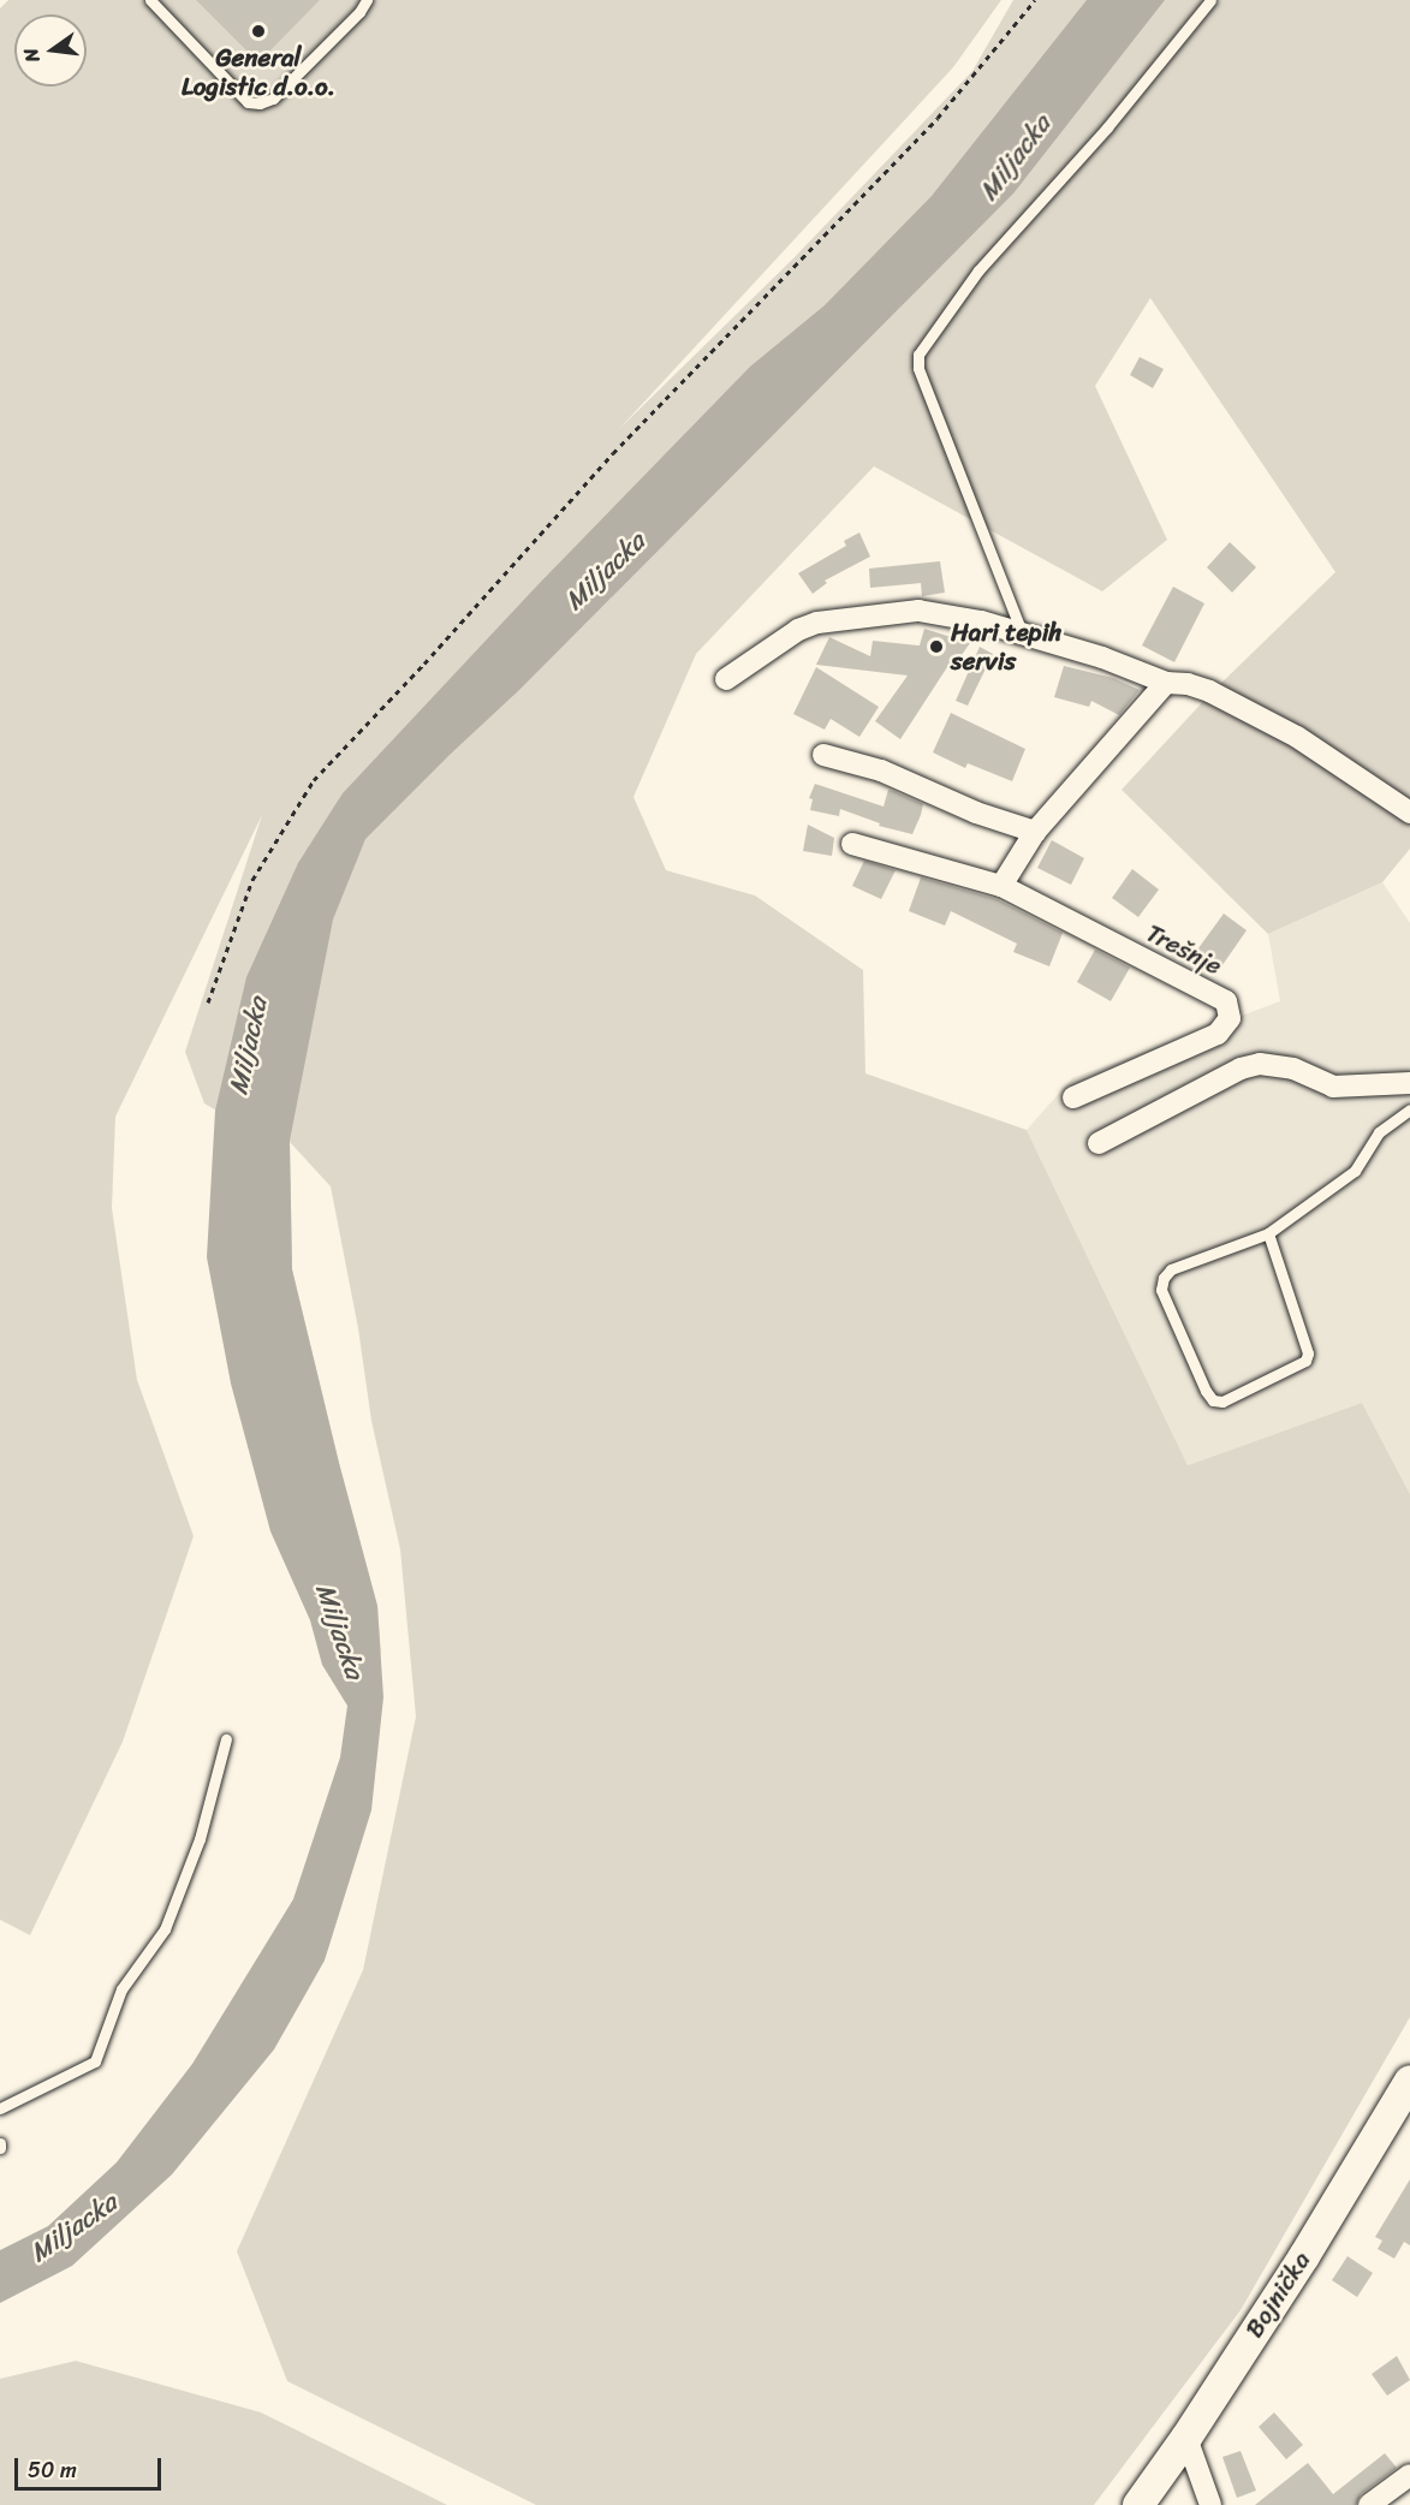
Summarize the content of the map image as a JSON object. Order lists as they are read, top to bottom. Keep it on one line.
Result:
{"streets":{"main road":["Bojnička"],"street":["Trešnje"]},"water":["Miljacka"],"places":["General Logistic d.o.o.","Hari tepih servis"],"scale_bar":"50 m","north":"left"}
